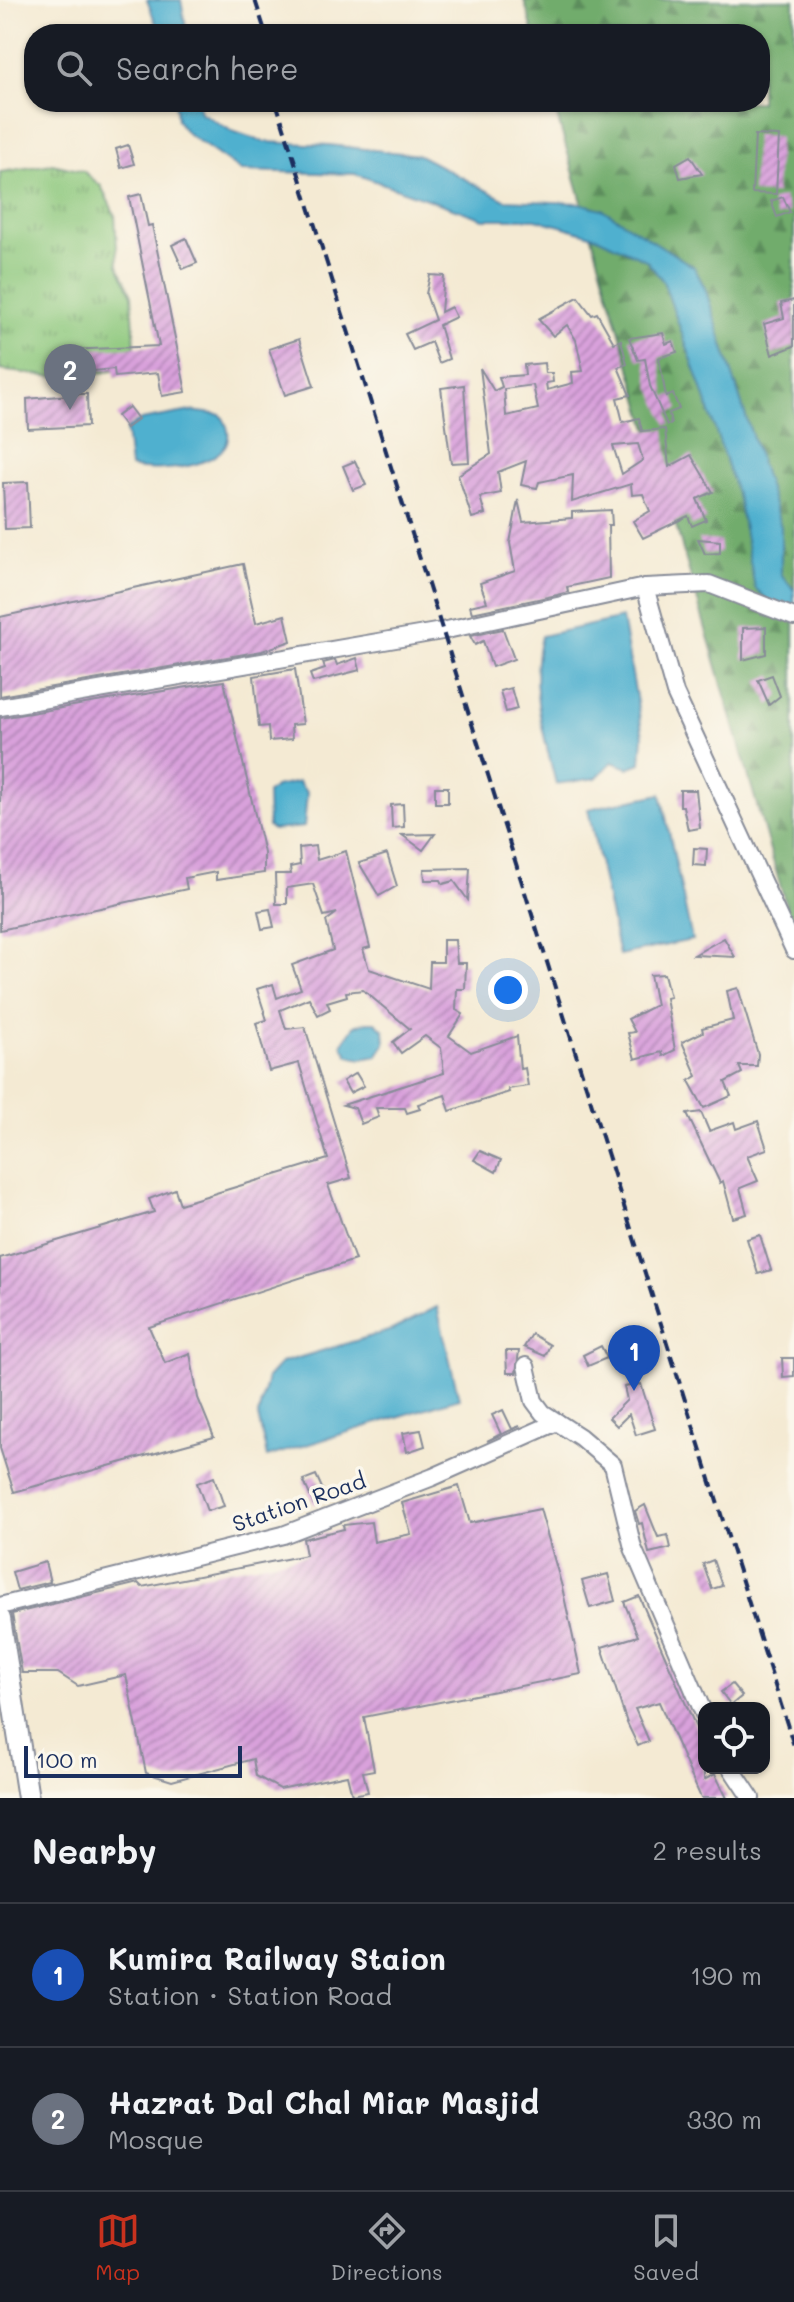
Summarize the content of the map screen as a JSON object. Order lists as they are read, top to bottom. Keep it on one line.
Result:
{"streets":{"street":["Station Road"]},"scale_bar":"100 m","page":{"search":"Search here","pins":["2","1"],"scale":"100 m","heading":["Nearby","2 results"],"list":[{"mark":"1","name":"Kumira Railway Staion","note":"Station · Station Road","value":"190 m"},{"mark":"2","name":"Hazrat Dal Chal Miar Masjid","note":"Mosque","value":"330 m"}],"nav":["Map","Directions","Saved"]}}
